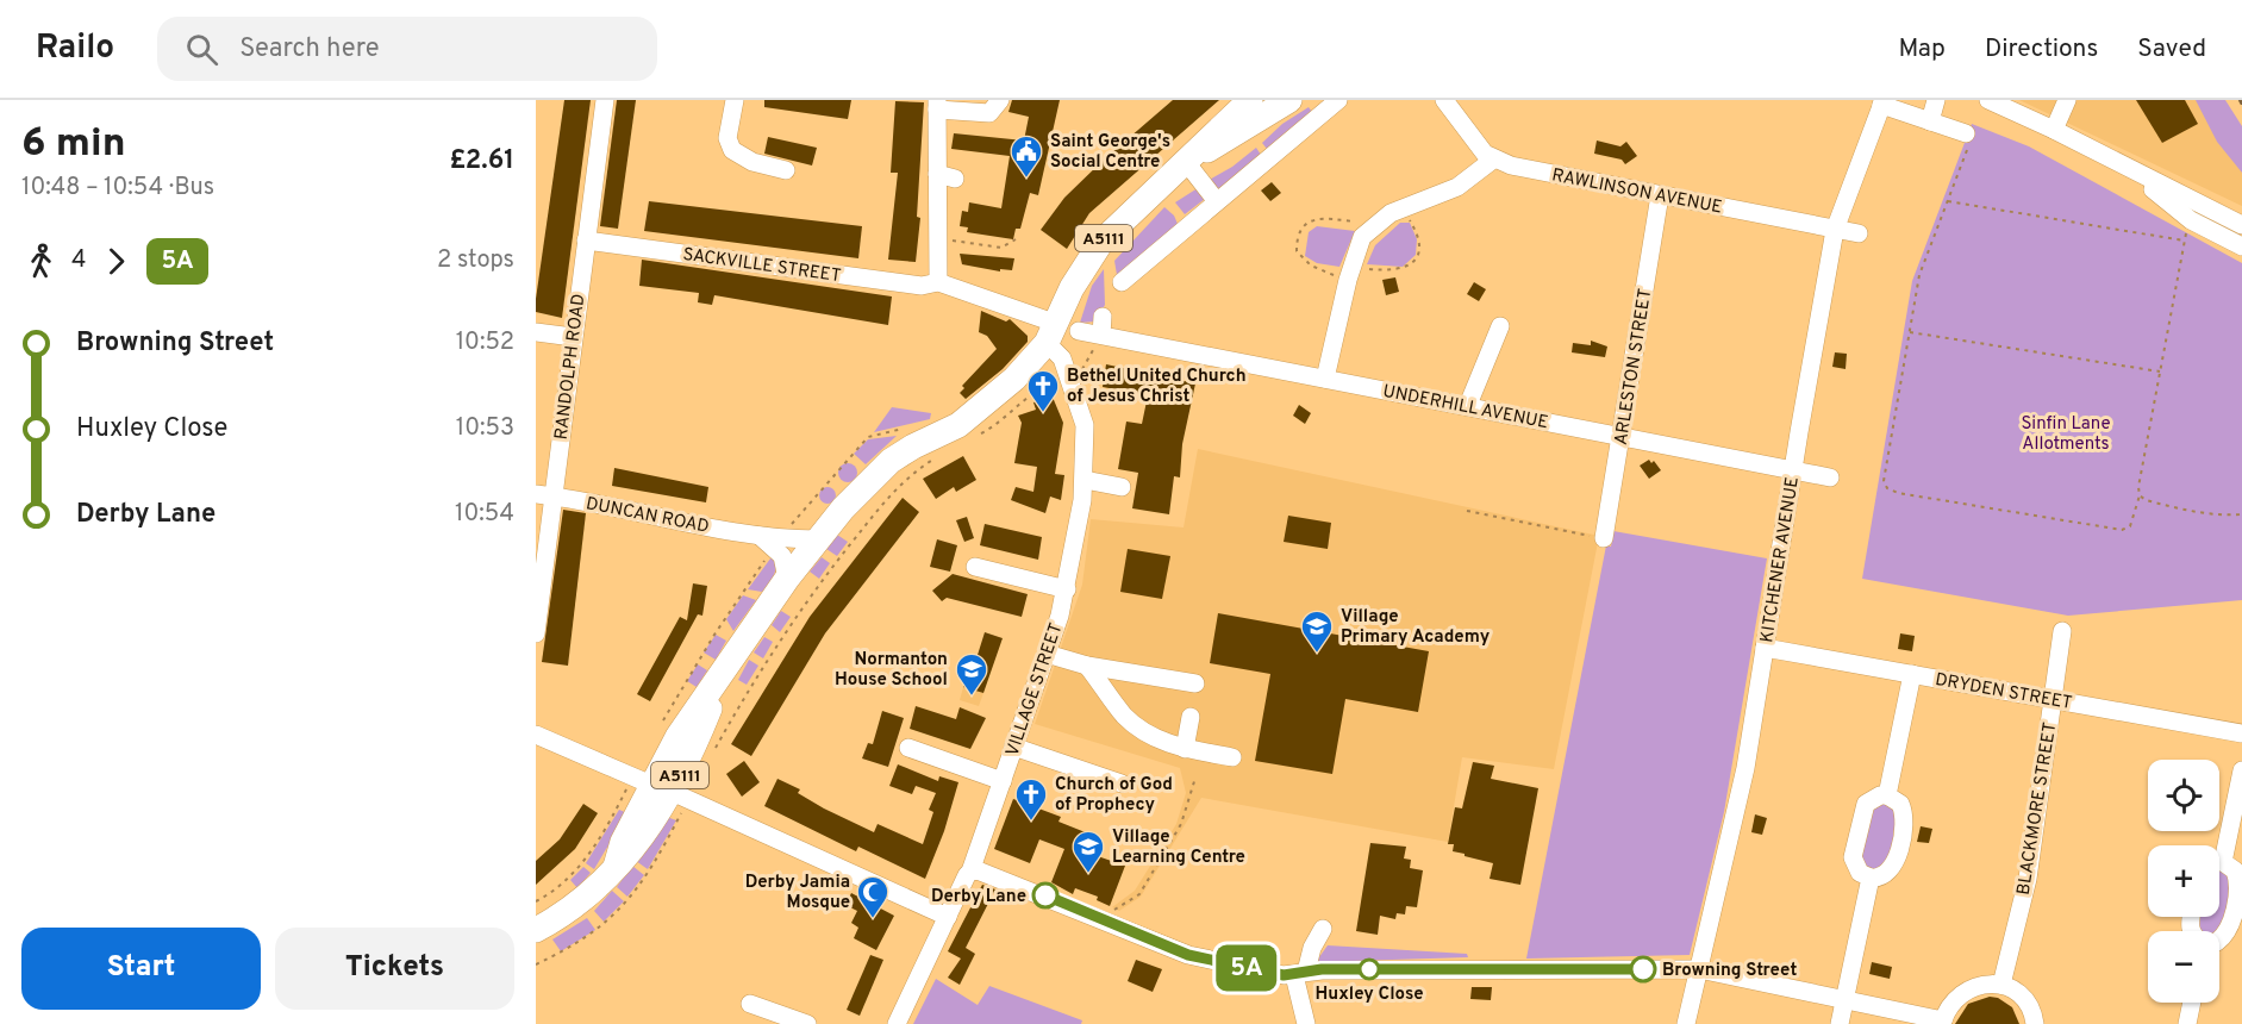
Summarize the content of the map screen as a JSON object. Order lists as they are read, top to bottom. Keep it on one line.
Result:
{"streets":{"highway":["A5111"],"street":["RAWLINSON AVENUE","SACKVILLE STREET","RANDOLPH ROAD","ARLESTON STREET","UNDERHILL AVENUE","DUNCAN ROAD","KITCHENER AVENUE","VILLAGE STREET","DRYDEN STREET","BLACKMORE STREET"]},"crossings":[["RAWLINSON AVENUE","ARLESTON STREET"],["RAWLINSON AVENUE","KITCHENER AVENUE"],["A5111","UNDERHILL AVENUE"],["A5111","DUNCAN ROAD"],["A5111","VILLAGE STREET"],["SACKVILLE STREET","RANDOLPH ROAD"],["RANDOLPH ROAD","DUNCAN ROAD"],["ARLESTON STREET","UNDERHILL AVENUE"],["UNDERHILL AVENUE","KITCHENER AVENUE"],["UNDERHILL AVENUE","VILLAGE STREET"],["KITCHENER AVENUE","DRYDEN STREET"],["DRYDEN STREET","BLACKMORE STREET"]],"parks":["Sinfin Lane Allotments"],"places":{"public building":["Saint George's Social Centre"],"church":["Bethel United Church of Jesus Christ","Church of God of Prophecy"],"school or university":["Village Primary Academy","Normanton House School","Village Learning Centre"],"other":["Derby Lane","Huxley Close","Browning Street"],"mosque":["Derby Jamia Mosque"]},"lines":["bus line 5A"],"page":{"header":"Railo","search":"Search here","nav":["Map","Directions","Saved"],"heading":["6 min","10:48 – 10:54 · Bus","£2.61"],"on_map":"5A","legs":["4","5A","2 stops"],"list":[{"name":"Browning Street","value":"10:52"},{"name":"Huxley Close","value":"10:53"},{"name":"Derby Lane","value":"10:54"}],"map_buttons":["+","−"],"buttons":["Start","Tickets"]}}
